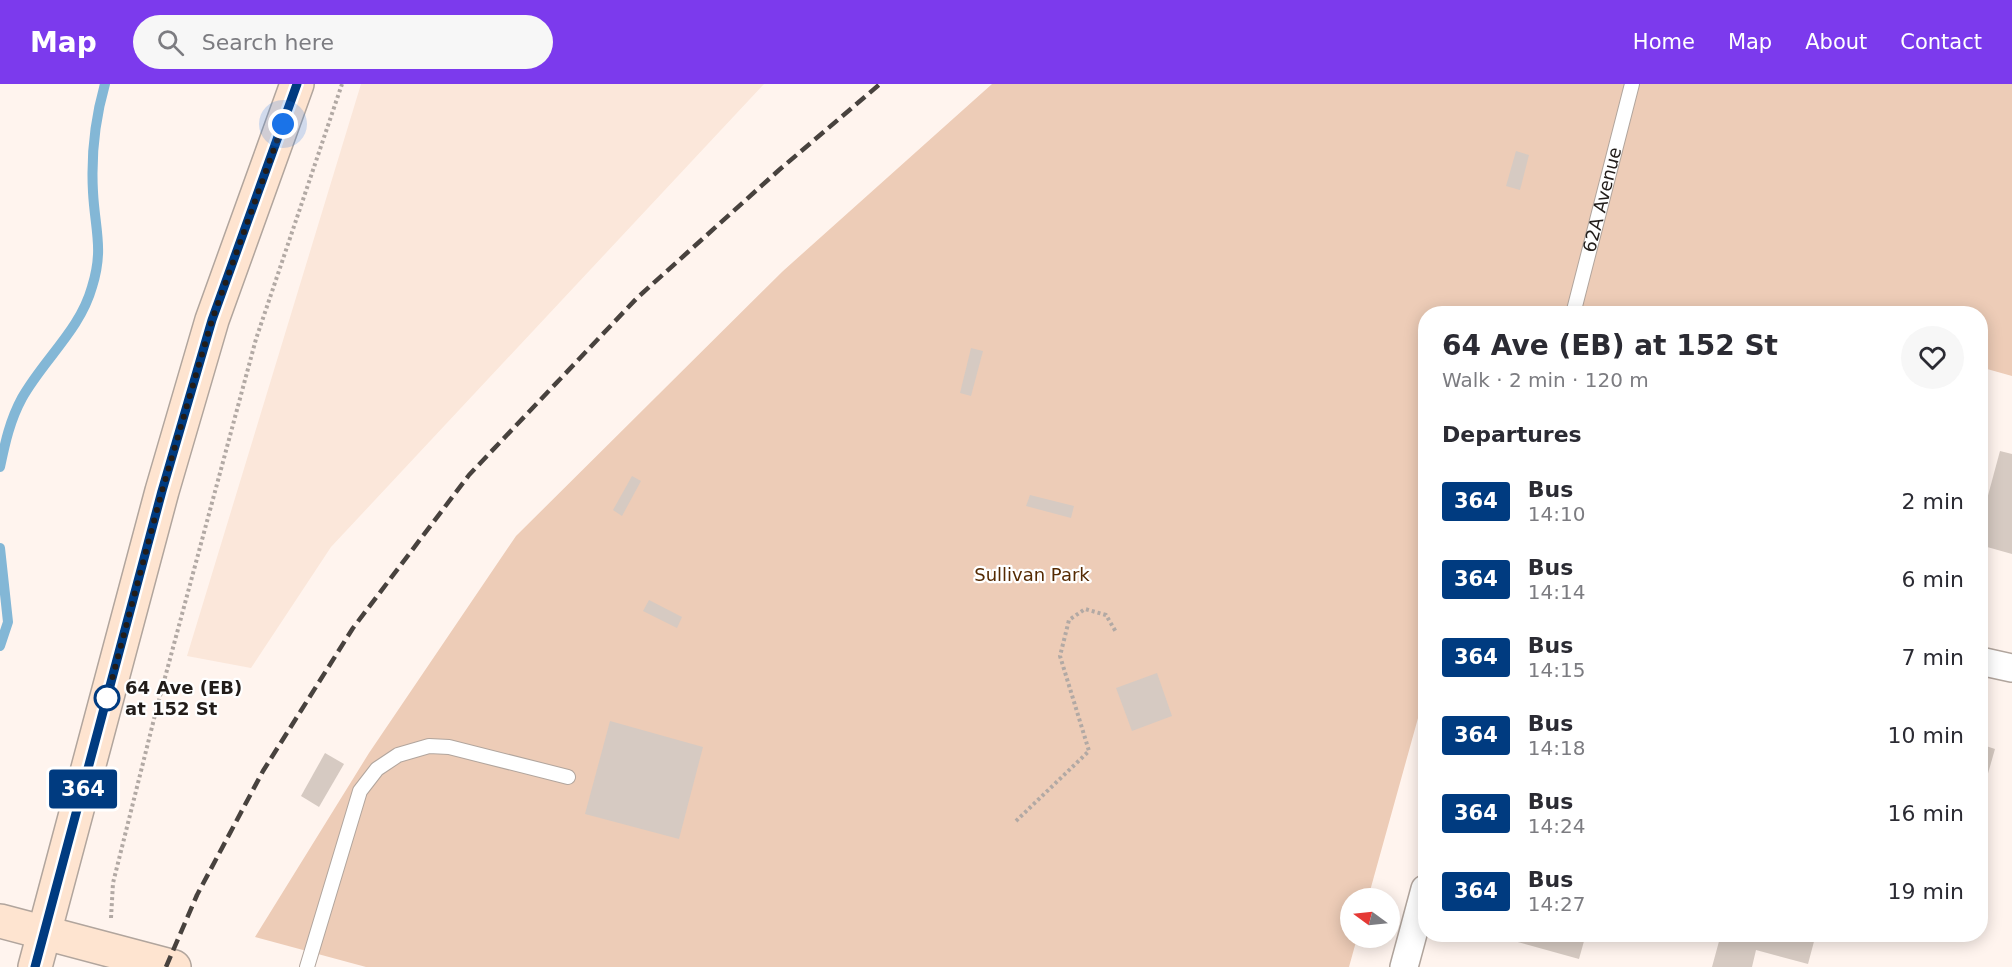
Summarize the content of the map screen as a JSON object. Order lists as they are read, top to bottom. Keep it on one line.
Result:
{"streets":{"lane":["62A Avenue"]},"parks":["Sullivan Park"],"places":["64 Ave (EB) at 152 St"],"lines":["bus line 364"],"north":"left","page":{"header":"Map","search":"Search here","nav":["Home","Map","About","Contact"],"on_map":"364","heading":[["64 Ave (EB) at 152 St","Walk · 2 min · 120 m"],"Departures"],"list":[{"mark":"364","name":"Bus","note":"14:10","value":"2 min"},{"mark":"364","name":"Bus","note":"14:14","value":"6 min"},{"mark":"364","name":"Bus","note":"14:15","value":"7 min"},{"mark":"364","name":"Bus","note":"14:18","value":"10 min"},{"mark":"364","name":"Bus","note":"14:24","value":"16 min"},{"mark":"364","name":"Bus","note":"14:27","value":"19 min"}]}}
